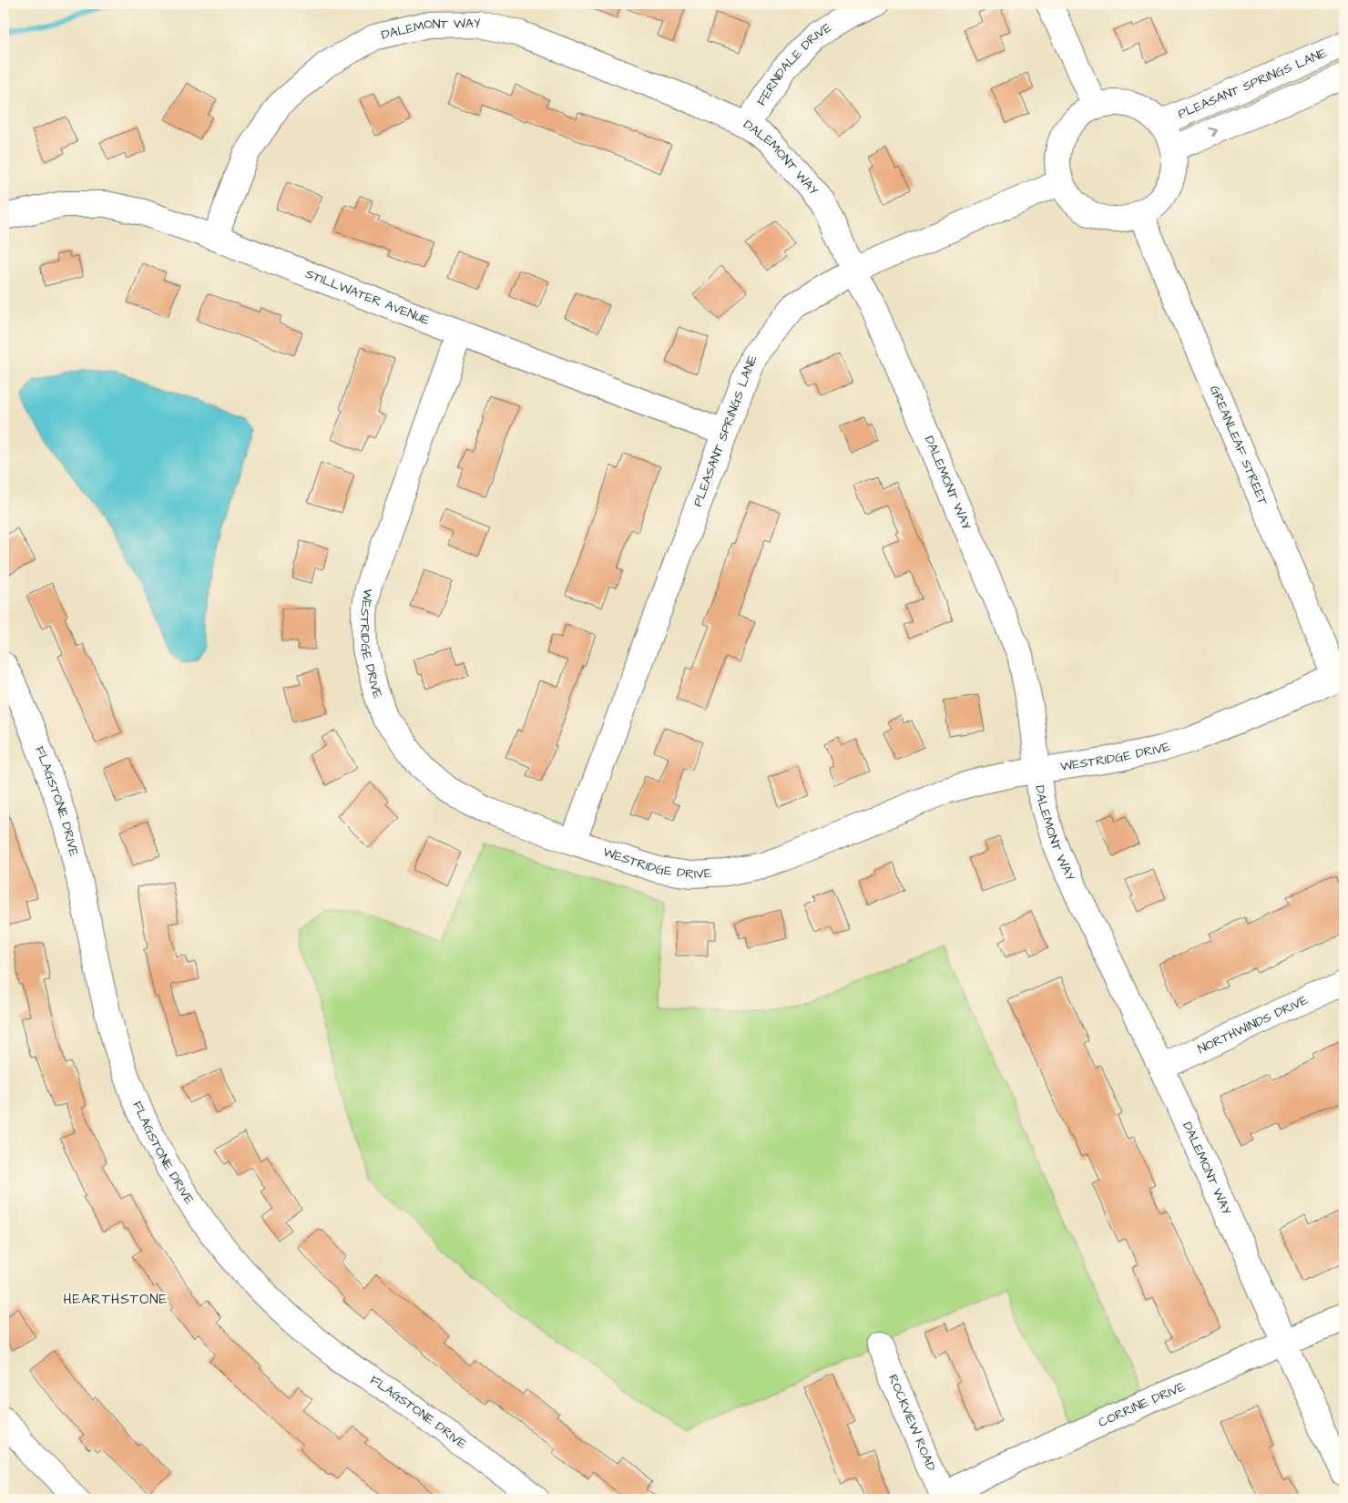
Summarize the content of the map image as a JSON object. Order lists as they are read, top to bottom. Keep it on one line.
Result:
{"streets":{"street":["DALEMONT WAY","FERNDALE DRIVE","PLEASANT SPRINGS LANE","STILLWATER AVENUE","GREANLEAF STREET","WESTRIDGE DRIVE","FLAGSTONE DRIVE","NORTHWINDS DRIVE","CORRINE DRIVE","ROCKVIEW ROAD"]},"crossings":[["DALEMONT WAY","FERNDALE DRIVE"],["DALEMONT WAY","PLEASANT SPRINGS LANE"],["DALEMONT WAY","STILLWATER AVENUE"],["DALEMONT WAY","WESTRIDGE DRIVE"],["DALEMONT WAY","NORTHWINDS DRIVE"],["DALEMONT WAY","CORRINE DRIVE"],["PLEASANT SPRINGS LANE","STILLWATER AVENUE"],["PLEASANT SPRINGS LANE","GREANLEAF STREET"],["PLEASANT SPRINGS LANE","WESTRIDGE DRIVE"],["STILLWATER AVENUE","WESTRIDGE DRIVE"],["GREANLEAF STREET","WESTRIDGE DRIVE"],["CORRINE DRIVE","ROCKVIEW ROAD"]],"districts":["HEARTHSTONE"]}
